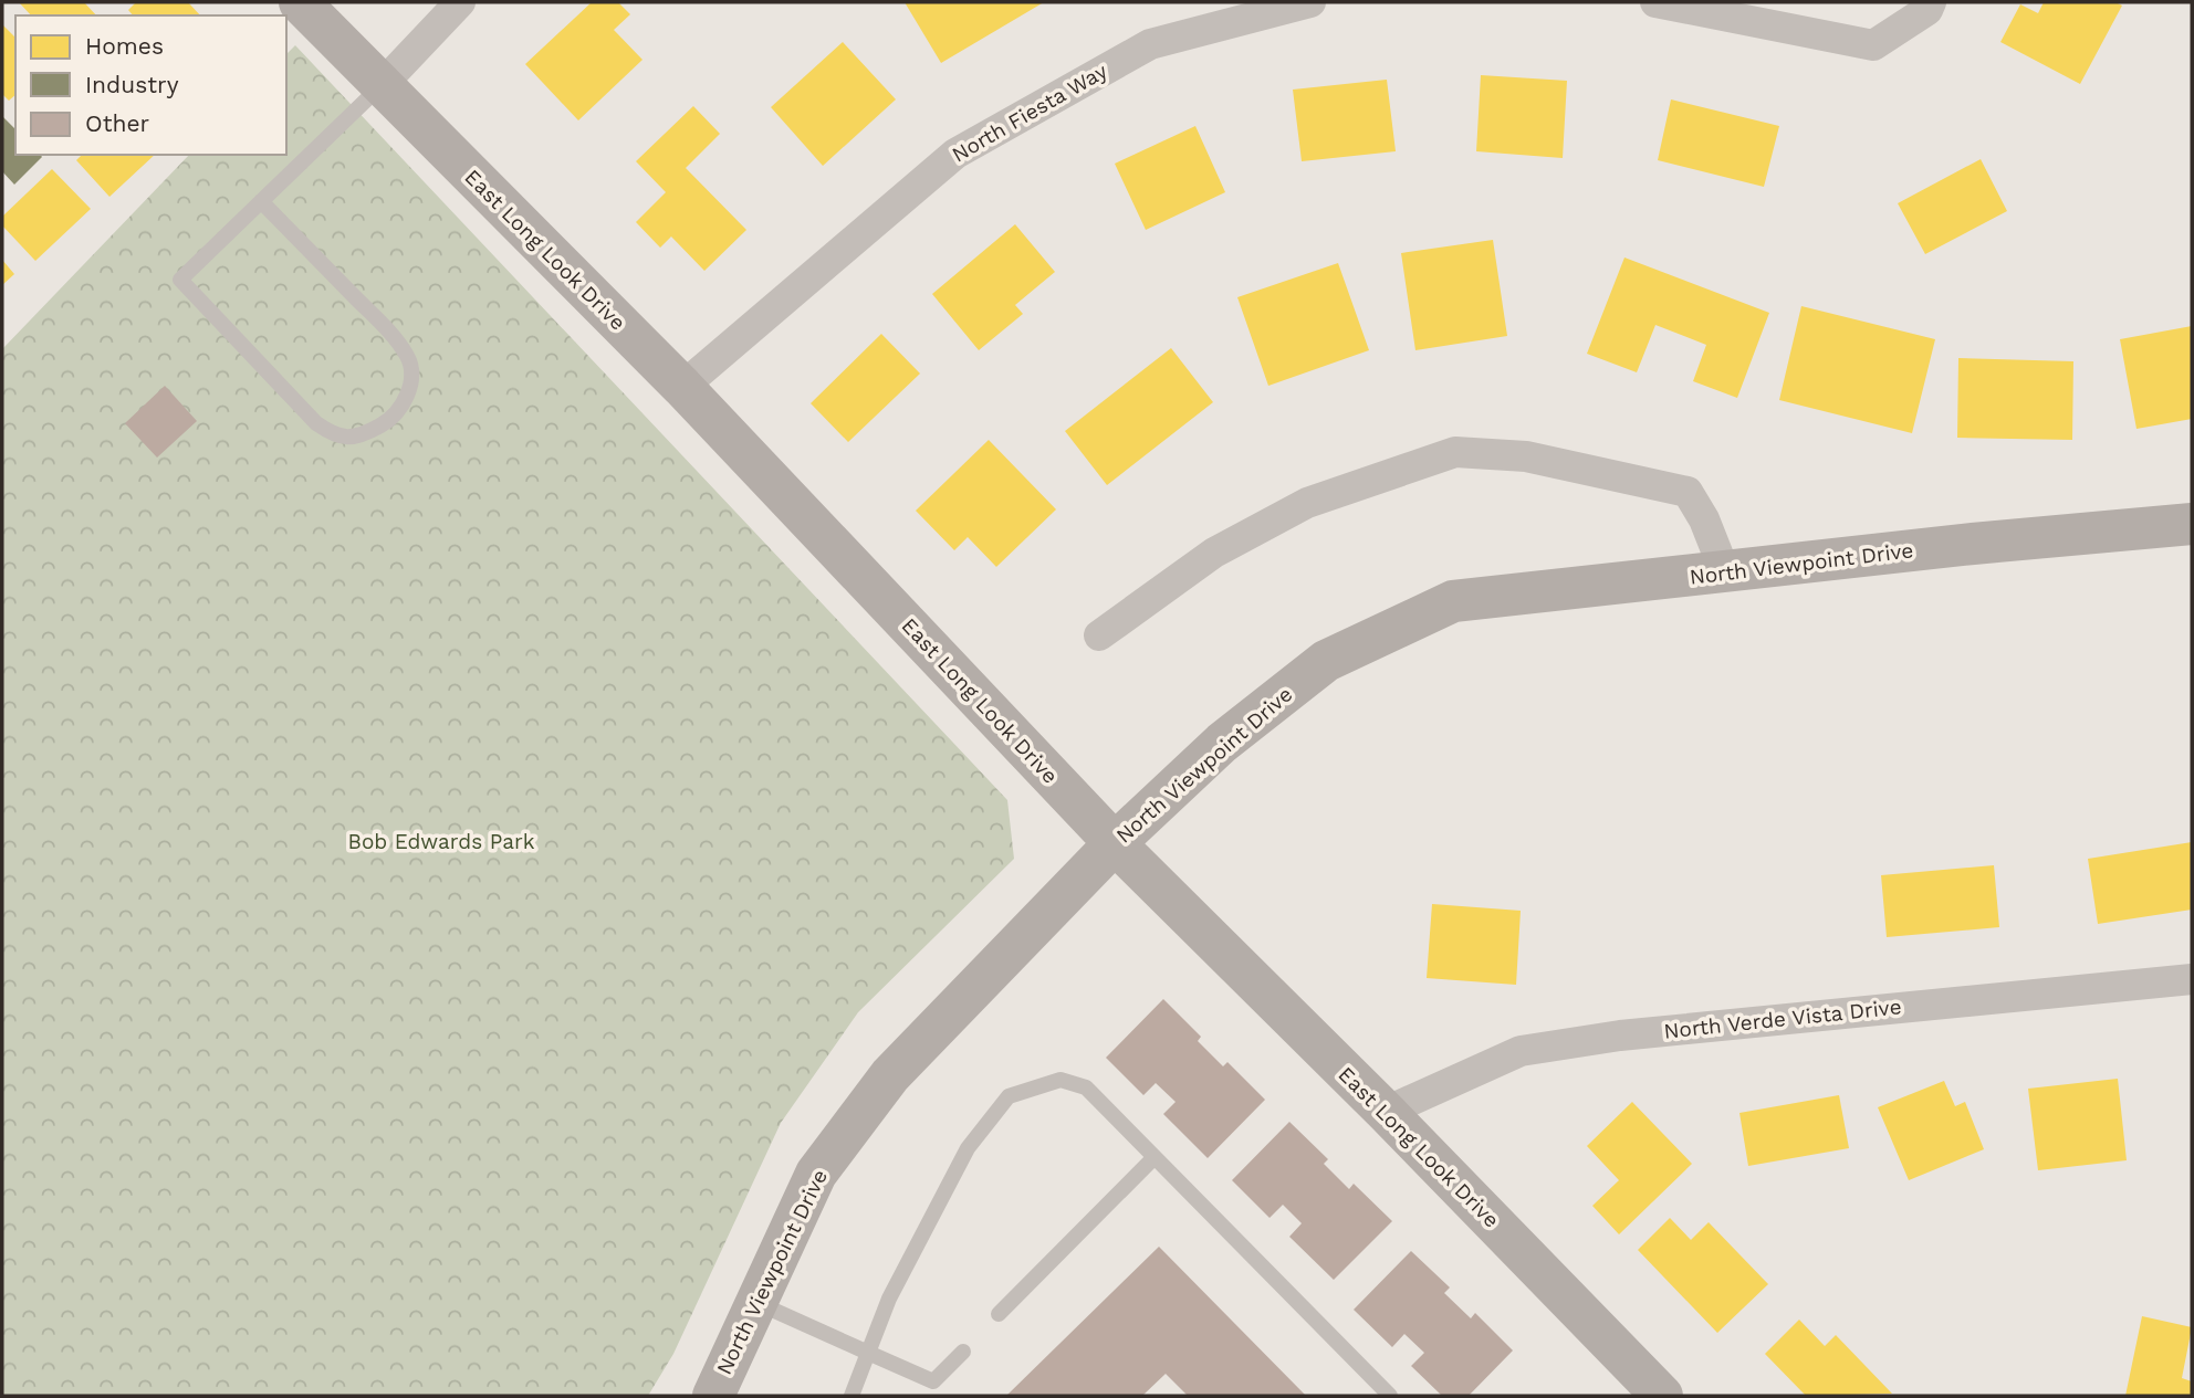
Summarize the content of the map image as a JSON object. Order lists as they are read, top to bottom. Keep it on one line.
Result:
{"streets":{"street":["North Fiesta Way","East Long Look Drive","North Viewpoint Drive","North Verde Vista Drive"]},"crossings":[["North Fiesta Way","East Long Look Drive"],["East Long Look Drive","North Viewpoint Drive"],["East Long Look Drive","North Verde Vista Drive"]],"parks":["Bob Edwards Park"],"legend":["Homes","Industry","Other"]}
